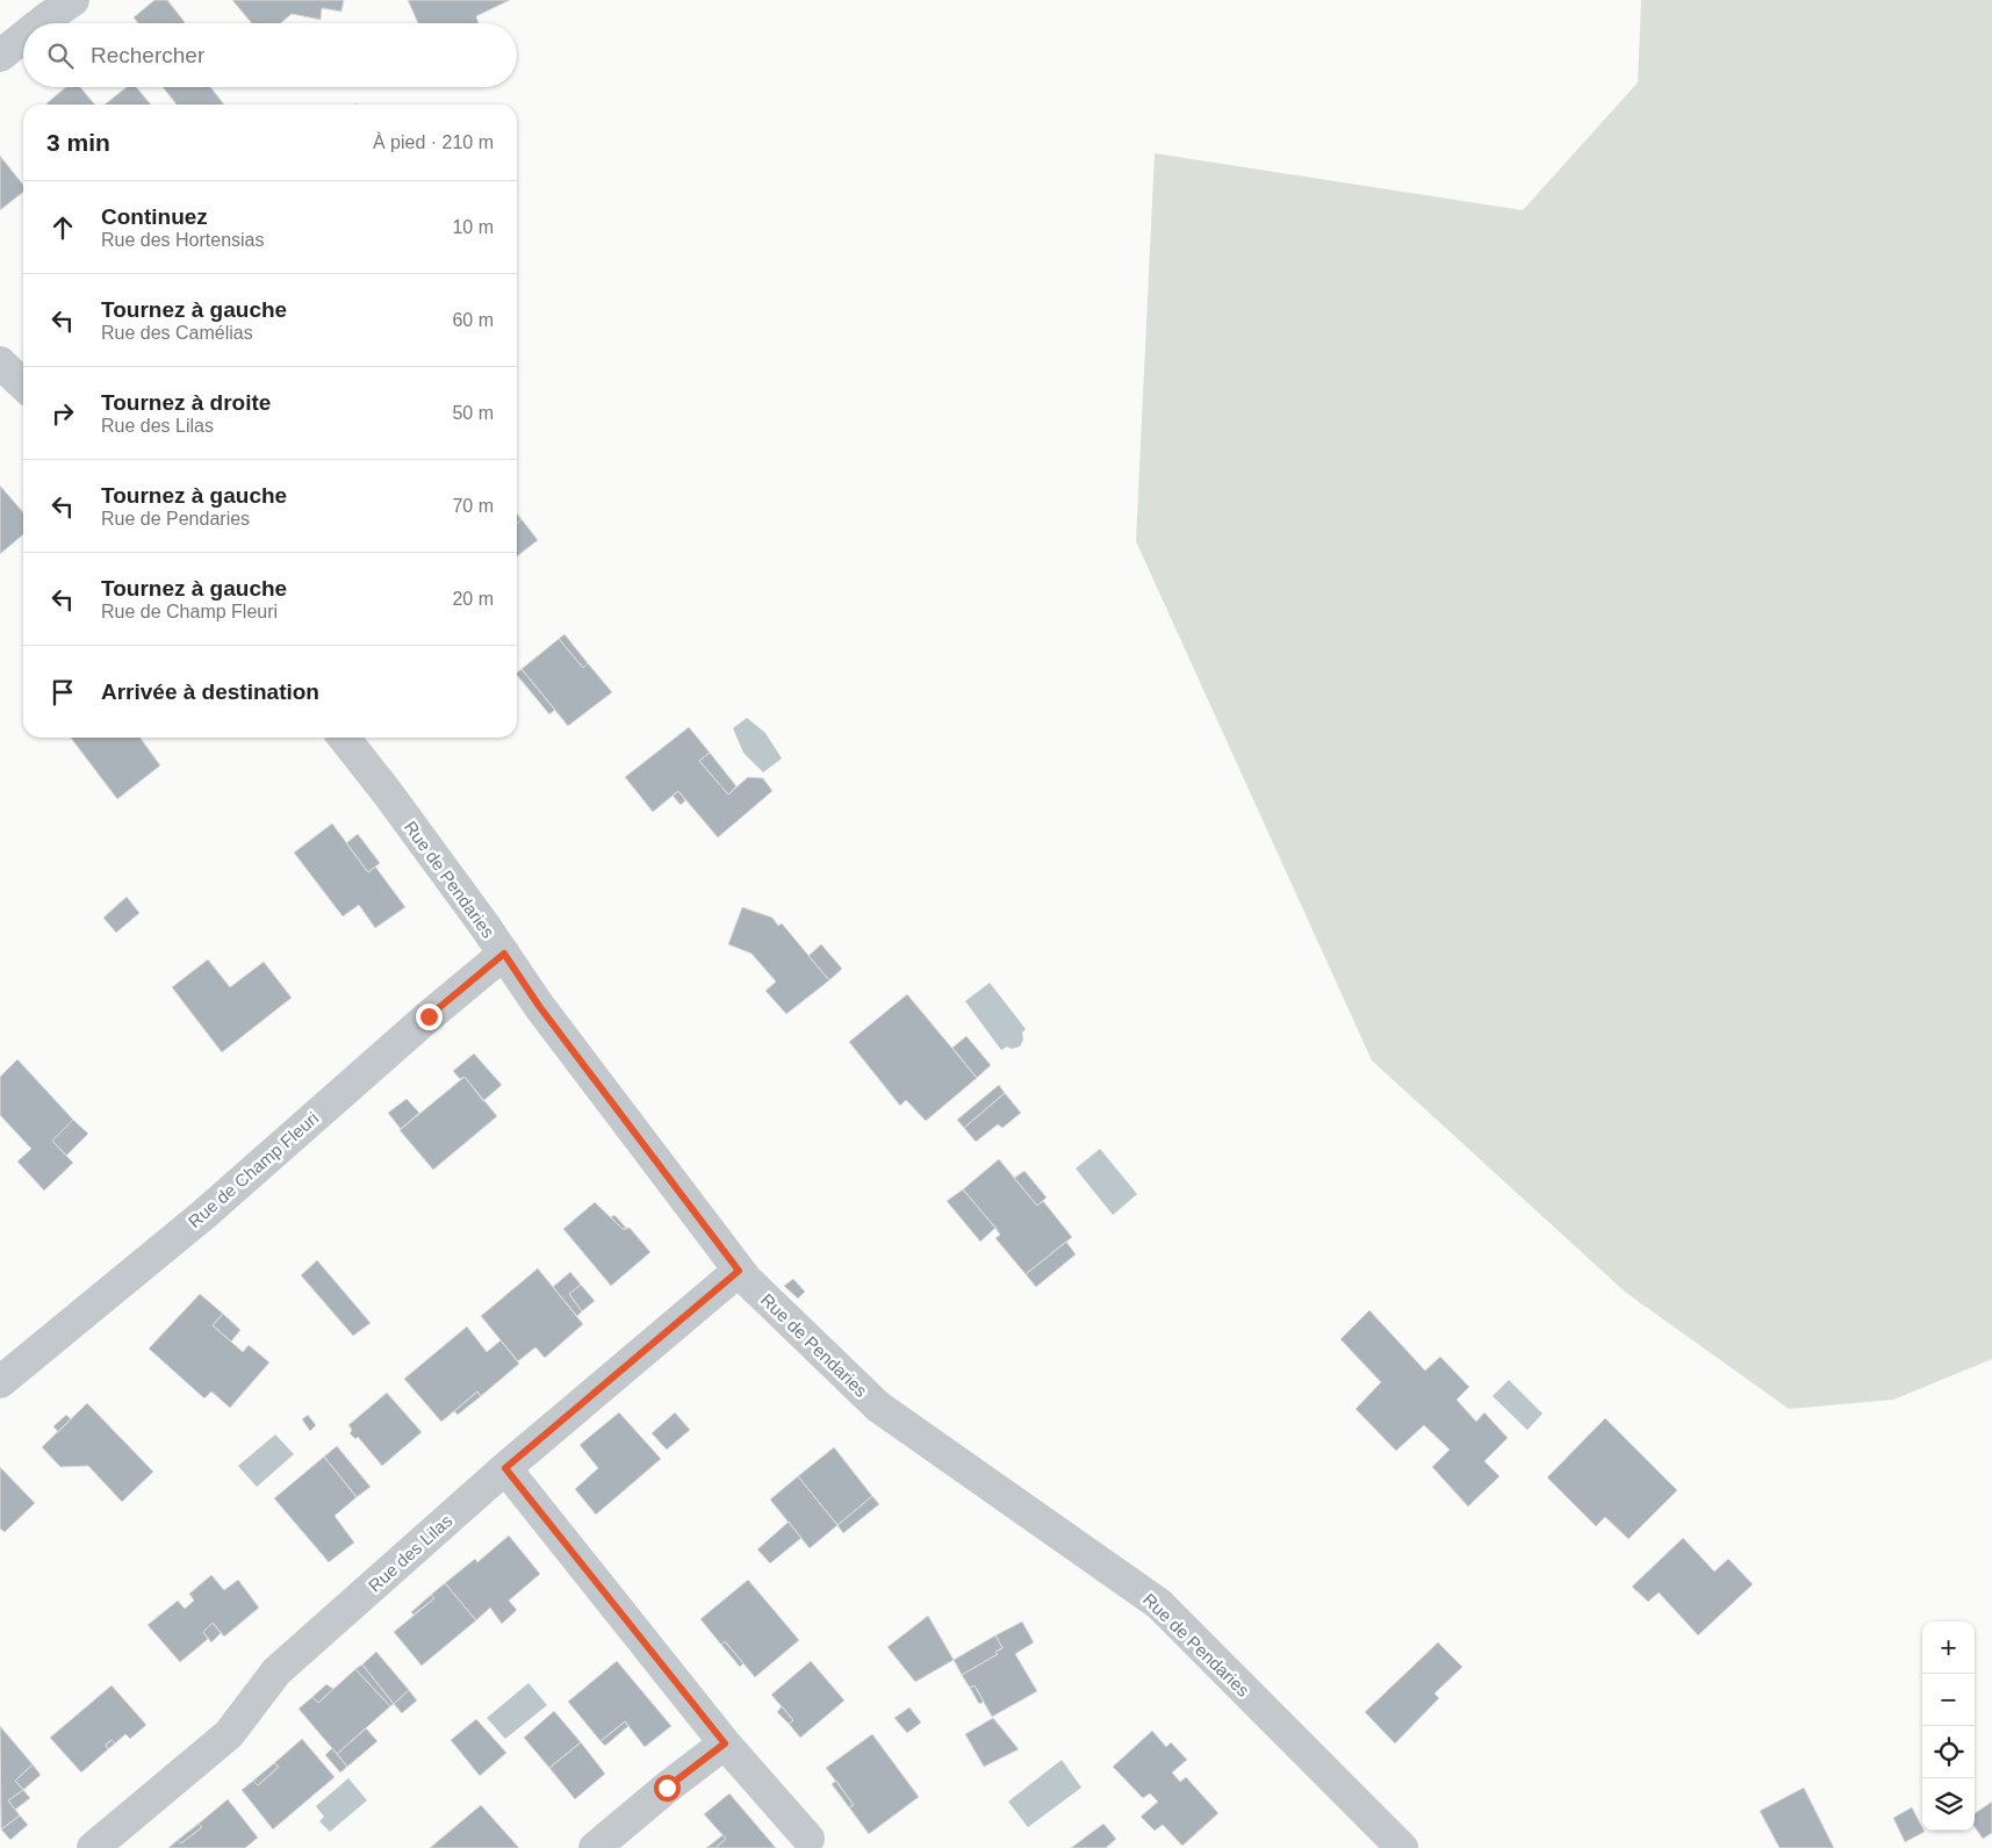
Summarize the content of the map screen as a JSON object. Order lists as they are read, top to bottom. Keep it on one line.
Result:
{"streets":{"street":["Rue de Pendaries","Rue de Champ Fleuri","Rue des Lilas"]},"crossings":[["Rue de Pendaries","Rue de Champ Fleuri"],["Rue de Pendaries","Rue des Lilas"]],"page":{"search":"Rechercher","heading":["3 min","À pied · 210 m"],"list":[["Continuez","Rue des Hortensias","10 m"],["Tournez à gauche","Rue des Camélias","60 m"],["Tournez à droite","Rue des Lilas","50 m"],["Tournez à gauche","Rue de Pendaries","70 m"],["Tournez à gauche","Rue de Champ Fleuri","20 m"],"Arrivée à destination"],"map_buttons":["+","−"]}}
